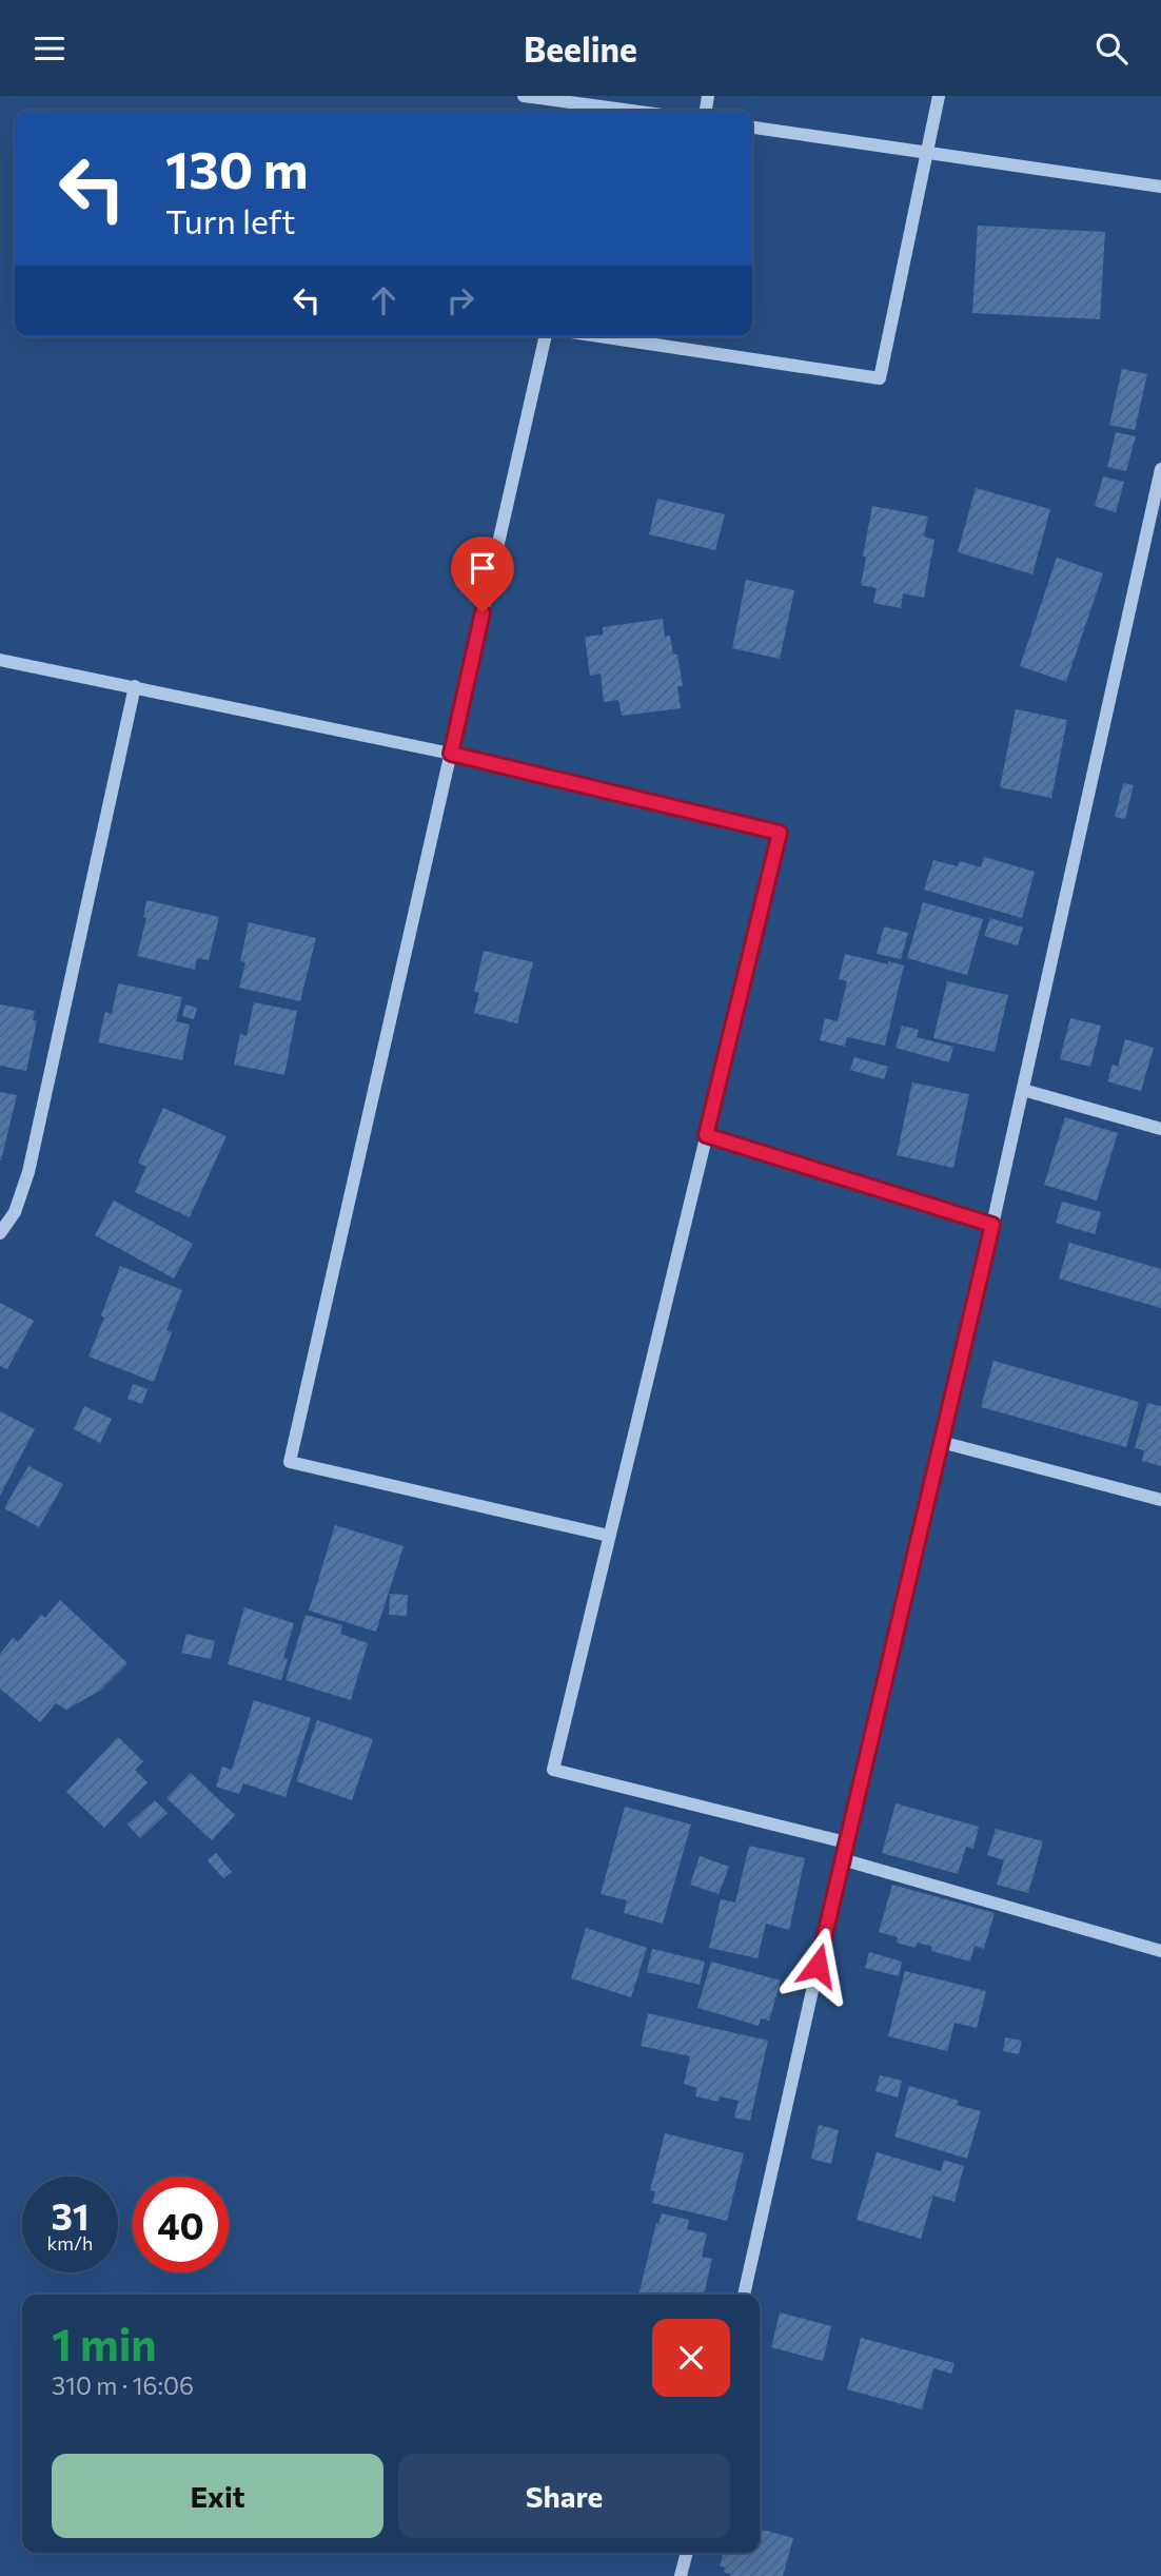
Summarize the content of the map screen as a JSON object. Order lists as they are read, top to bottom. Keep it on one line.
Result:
{"page":{"header":"Beeline","turn":["130 m","Turn left"],"speed":"31 km/h","limit":"40","heading":["1 min","310 m · 16:06"],"buttons":["Exit","Share"]}}
